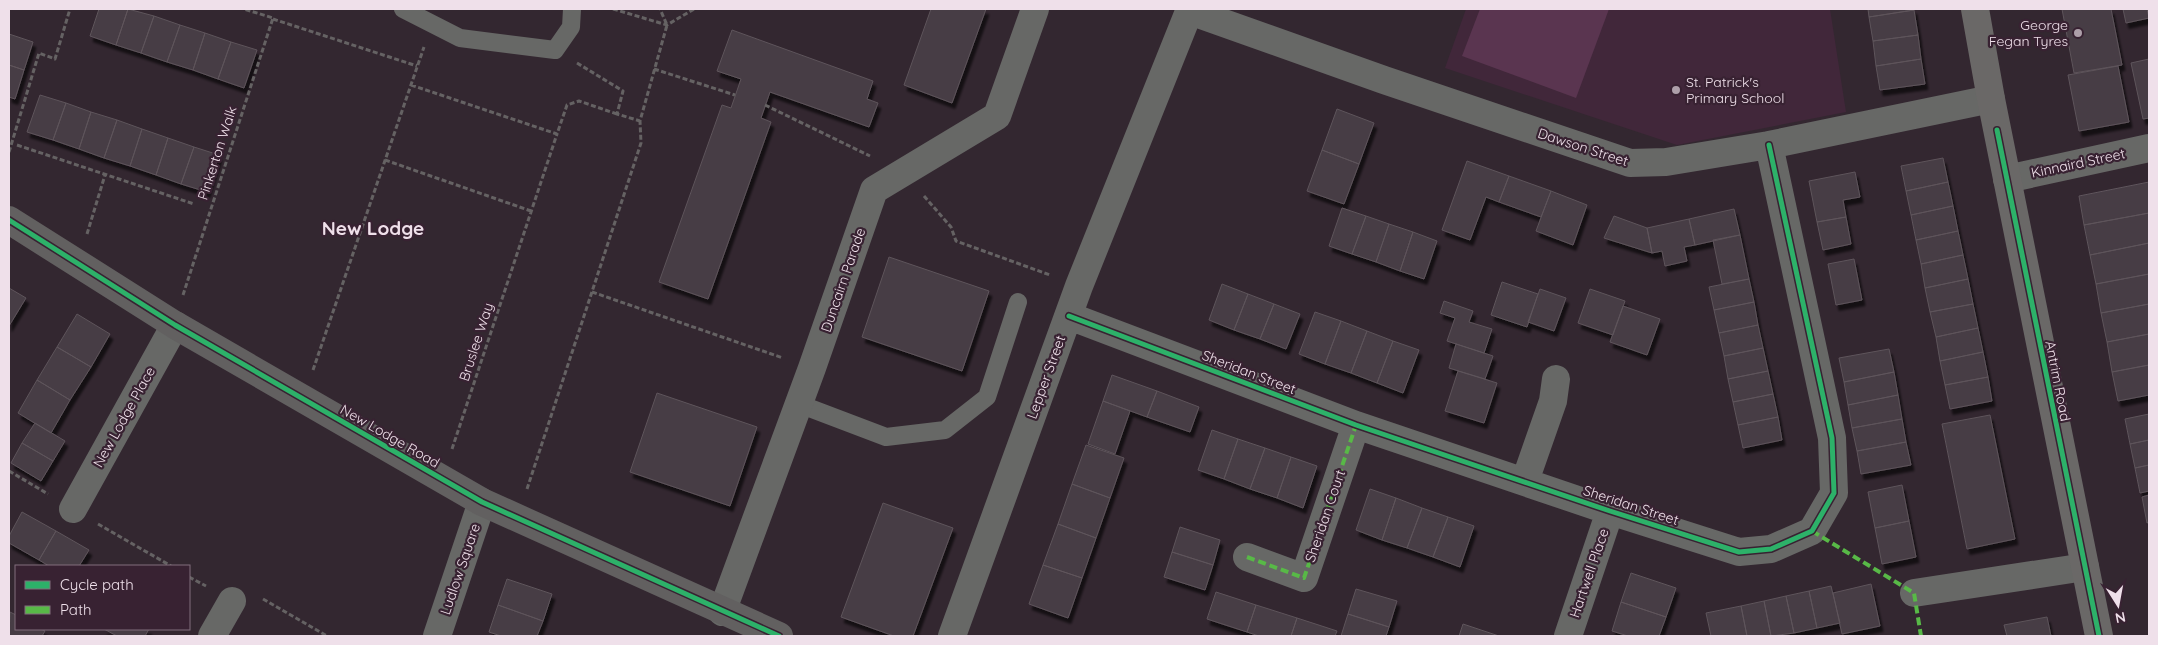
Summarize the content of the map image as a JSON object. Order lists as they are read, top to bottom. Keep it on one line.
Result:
{"streets":{"main road":["Antrim Road"],"street":["Dawson Street","Kinnaird Street","Duncairn Parade","Sheridan Street","Lepper Street","New Lodge Place","New Lodge Road","Sheridan Court","Ludlow Square","Hartwell Place"],"path":["Pinkerton Walk","Bruslee Way"]},"crossings":[["Dawson Street","Sheridan Street"],["Dawson Street","Lepper Street"],["Dawson Street","Antrim Road"],["Pinkerton Walk","New Lodge Place"],["Pinkerton Walk","New Lodge Road"],["Kinnaird Street","Antrim Road"],["Duncairn Parade","New Lodge Road"],["Bruslee Way","New Lodge Road"],["Sheridan Street","Lepper Street"],["Sheridan Street","Sheridan Court"],["Sheridan Street","Hartwell Place"],["New Lodge Place","New Lodge Road"],["New Lodge Road","Ludlow Square"]],"districts":["New Lodge"],"places":["George Fegan Tyres","St. Patrick's Primary School"],"legend":["Cycle path","Path"],"north":"bottom"}
